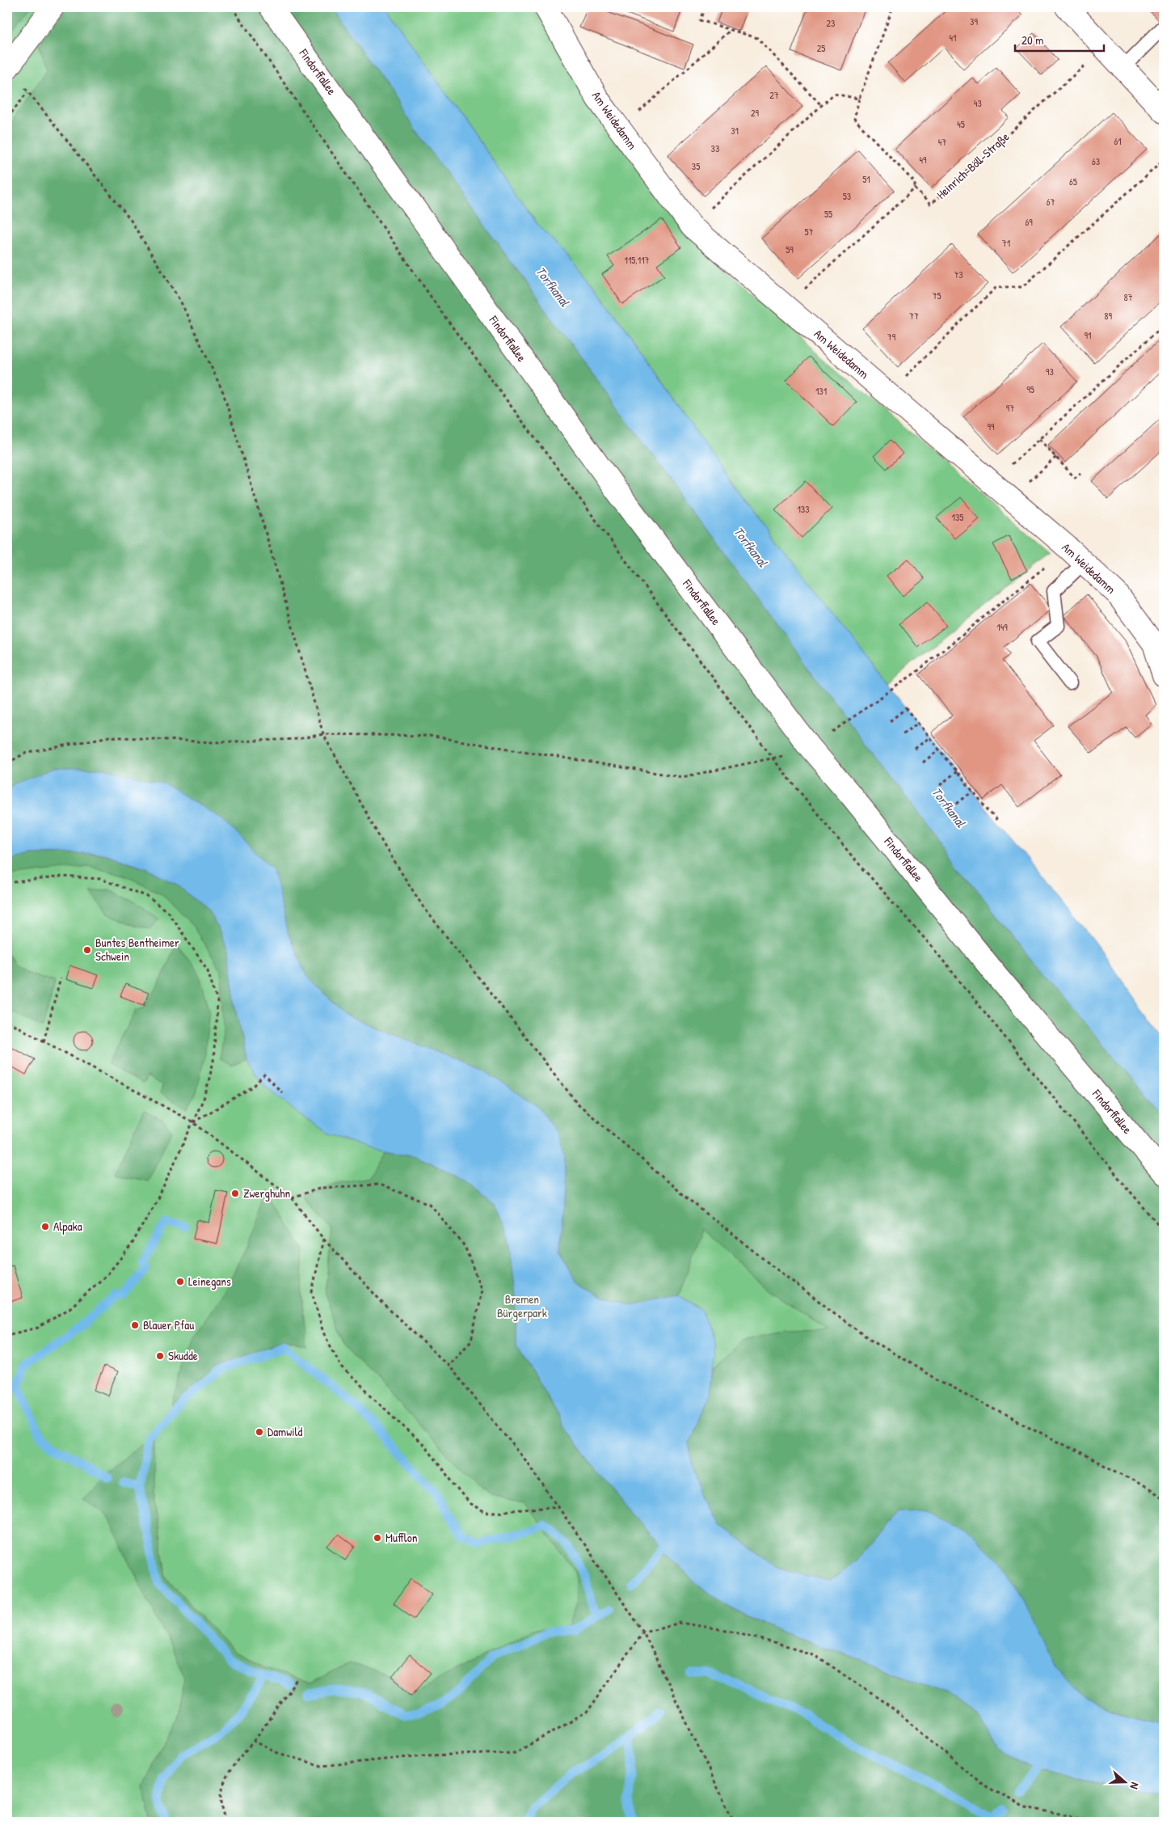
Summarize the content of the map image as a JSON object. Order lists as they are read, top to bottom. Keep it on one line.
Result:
{"streets":{"street":["Findorffallee","Am Weidedamm"],"path":["Heinrich-Böll-Straße"]},"water":["Torfkanal"],"parks":["Bremen Bürgerpark"],"places":["Buntes Bentheimer Schwein","Zwerghuhn","Alpaka","Leinegans","Blauer Pfau","Skudde","Damwild","Mufflon"],"house_numbers":["39","23","41","25","27","43","29","45","31","61","47","33","49","63","35","51","65","53","67","55","69","57","71","59","115,117","73","75","87","77","89","91","79","93","95","131","97","99","133","135","149"],"scale_bar":"20 m","north":"right"}
